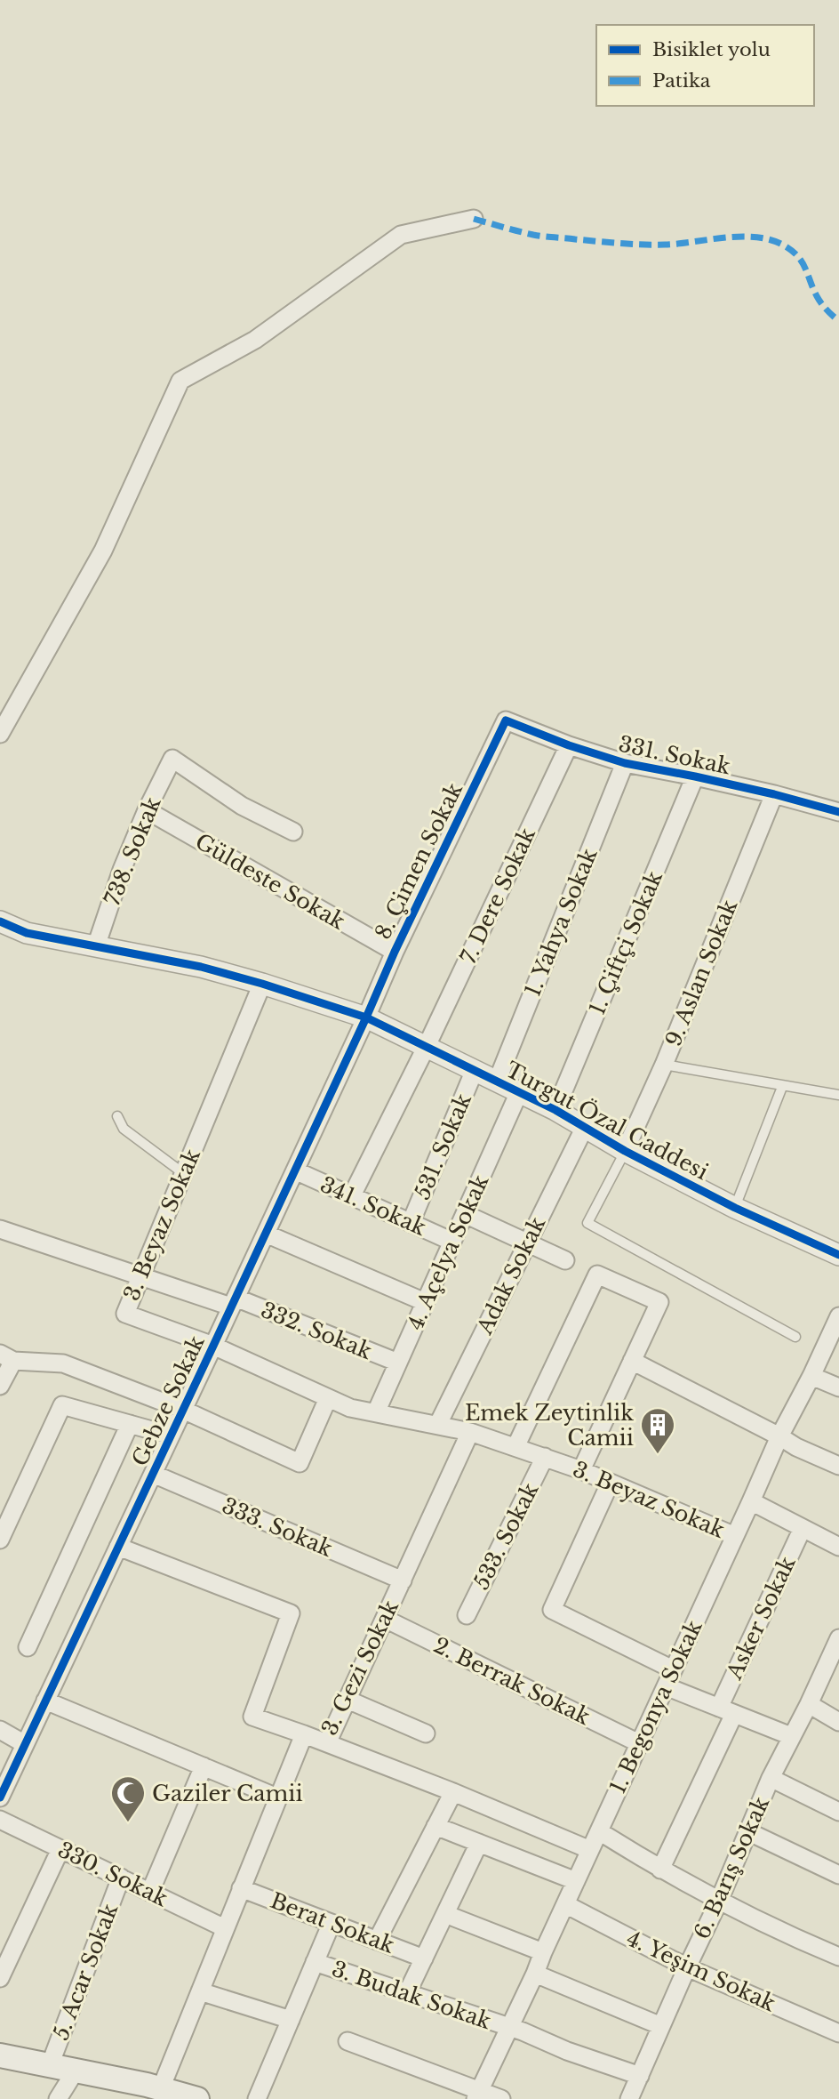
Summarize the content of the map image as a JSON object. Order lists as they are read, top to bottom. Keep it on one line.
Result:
{"streets":{"street":["331. Sokak","738. Sokak","8. Çimen Sokak","Güldeste Sokak","7. Dere Sokak","1. Yahya Sokak","1. Çiftçi Sokak","9. Aslan Sokak","Turgut Özal Caddesi","531. Sokak","341. Sokak","3. Beyaz Sokak","4. Açelya Sokak","Adak Sokak","332. Sokak","Gebze Sokak","333. Sokak","533. Sokak","Asker Sokak","3. Gezi Sokak","2. Berrak Sokak","1. Begonya Sokak","6. Barış Sokak","330. Sokak","Berat Sokak","4. Yeşim Sokak","5. Acar Sokak","3. Budak Sokak"]},"crossings":[["331. Sokak","8. Çimen Sokak"],["331. Sokak","7. Dere Sokak"],["331. Sokak","1. Yahya Sokak"],["331. Sokak","1. Çiftçi Sokak"],["331. Sokak","9. Aslan Sokak"],["738. Sokak","Güldeste Sokak"],["738. Sokak","Turgut Özal Caddesi"],["8. Çimen Sokak","Güldeste Sokak"],["8. Çimen Sokak","Turgut Özal Caddesi"],["8. Çimen Sokak","Gebze Sokak"],["7. Dere Sokak","Turgut Özal Caddesi"],["7. Dere Sokak","341. Sokak"],["1. Yahya Sokak","Turgut Özal Caddesi"],["1. Çiftçi Sokak","Turgut Özal Caddesi"],["9. Aslan Sokak","Turgut Özal Caddesi"],["Turgut Özal Caddesi","531. Sokak"],["Turgut Özal Caddesi","3. Beyaz Sokak"],["Turgut Özal Caddesi","4. Açelya Sokak"],["Turgut Özal Caddesi","Adak Sokak"],["Turgut Özal Caddesi","Gebze Sokak"],["531. Sokak","341. Sokak"],["341. Sokak","4. Açelya Sokak"],["341. Sokak","Gebze Sokak"],["3. Beyaz Sokak","4. Açelya Sokak"],["3. Beyaz Sokak","Adak Sokak"],["3. Beyaz Sokak","332. Sokak"],["3. Beyaz Sokak","Gebze Sokak"],["3. Beyaz Sokak","533. Sokak"],["3. Beyaz Sokak","3. Gezi Sokak"],["3. Beyaz Sokak","1. Begonya Sokak"],["4. Açelya Sokak","332. Sokak"],["332. Sokak","Gebze Sokak"],["Gebze Sokak","333. Sokak"],["333. Sokak","3. Gezi Sokak"],["3. Gezi Sokak","2. Berrak Sokak"],["3. Gezi Sokak","330. Sokak"],["3. Gezi Sokak","Berat Sokak"],["2. Berrak Sokak","1. Begonya Sokak"],["1. Begonya Sokak","4. Yeşim Sokak"],["1. Begonya Sokak","3. Budak Sokak"],["6. Barış Sokak","4. Yeşim Sokak"],["6. Barış Sokak","3. Budak Sokak"],["330. Sokak","5. Acar Sokak"]],"places":{"building":["Emek Zeytinlik Camii"],"mosque":["Gaziler Camii"]},"legend":["Bisiklet yolu","Patika"]}
